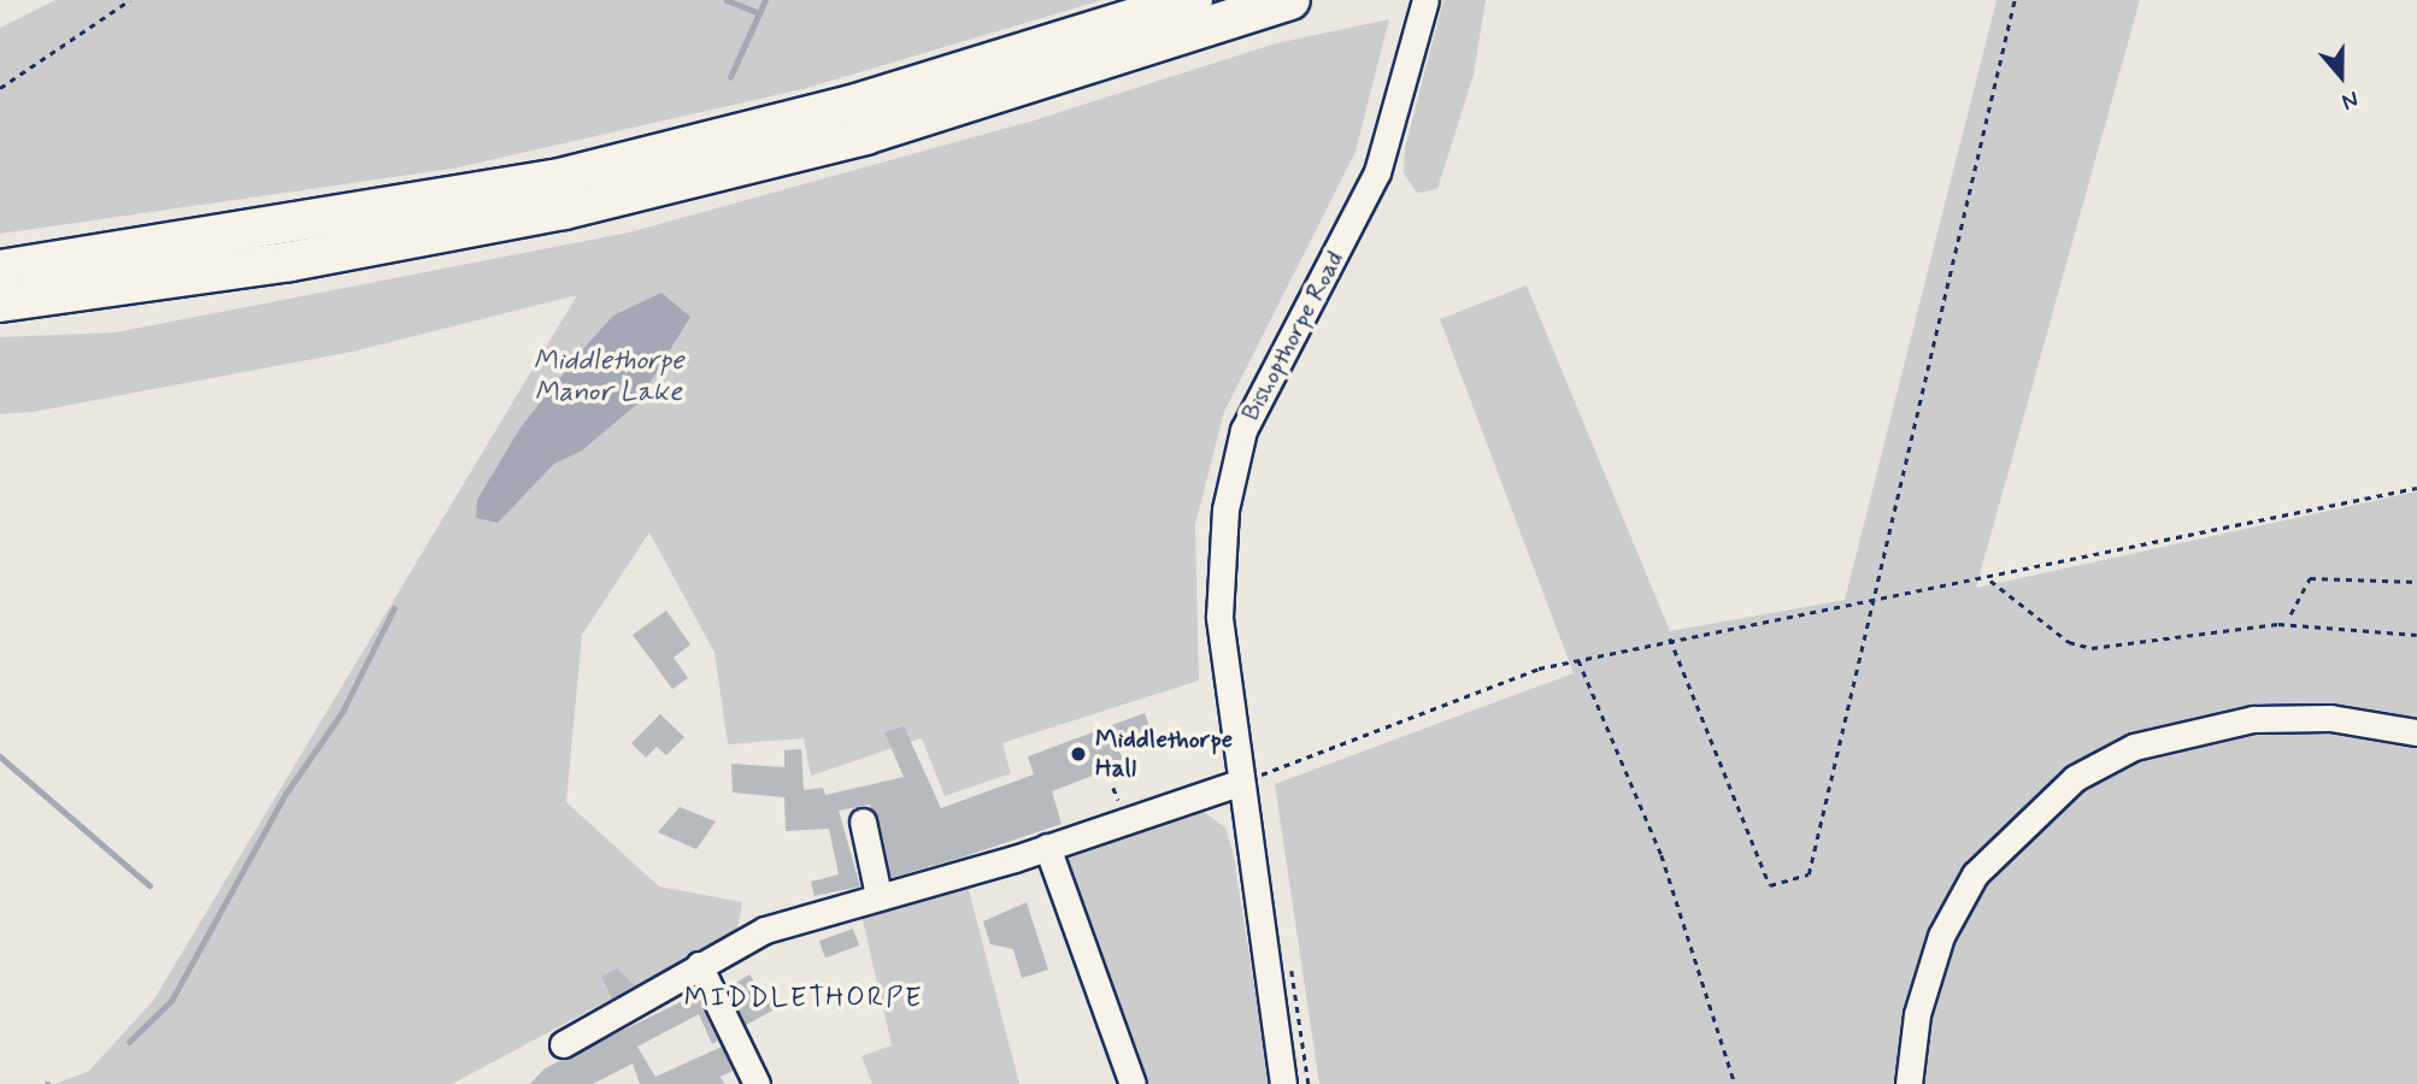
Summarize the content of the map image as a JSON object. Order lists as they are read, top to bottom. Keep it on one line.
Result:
{"streets":{"street":["Bishopthorpe Road"]},"districts":["MIDDLETHORPE"],"water":["Middlethorpe Manor Lake"],"places":["Middlethorpe Hall"],"north":"bottom"}
